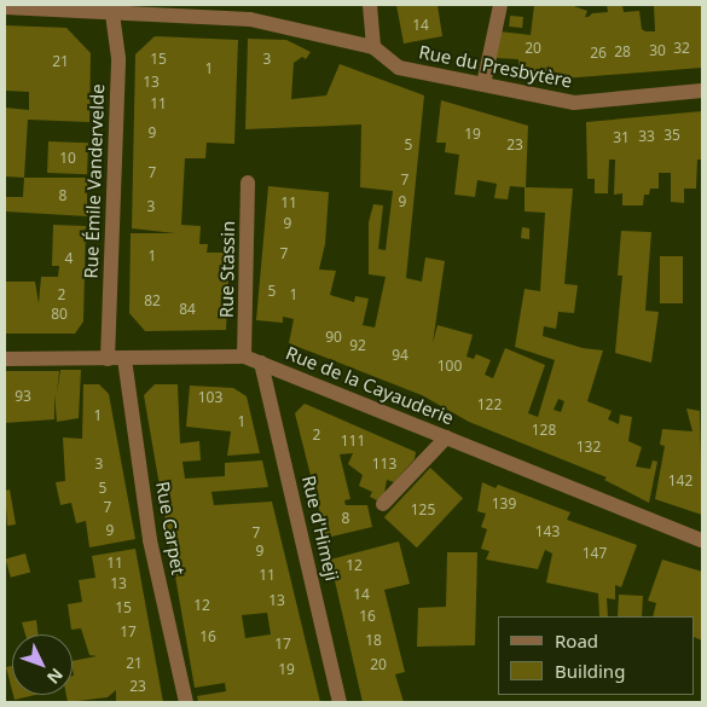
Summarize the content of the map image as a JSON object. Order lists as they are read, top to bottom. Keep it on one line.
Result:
{"streets":{"street":["Rue du Presbytère","Rue Émile Vandervelde","Rue Stassin","Rue de la Cayauderie","Rue Carpet","Rue d'Himeji"]},"crossings":[["Rue du Presbytère","Rue Émile Vandervelde"],["Rue Émile Vandervelde","Rue de la Cayauderie"],["Rue Stassin","Rue de la Cayauderie"],["Rue de la Cayauderie","Rue Carpet"],["Rue de la Cayauderie","Rue d'Himeji"]],"house_numbers":["14","20","32","30","28","26","15","3","21","1","13","11","9","19","35","33","31","5","23","10","7","7","8","9","11","3","9","7","1","4","5","2","1","82","84","80","90","92","94","100","93","103","122","1","1","128","2","111","132","3","113","142","5","139","7","125","8","9","143","7","9","147","11","12","11","13","14","13","12","15","16","17","16","18","17","21","20","19","23"],"legend":["Road","Building"],"north":"bottom right"}
